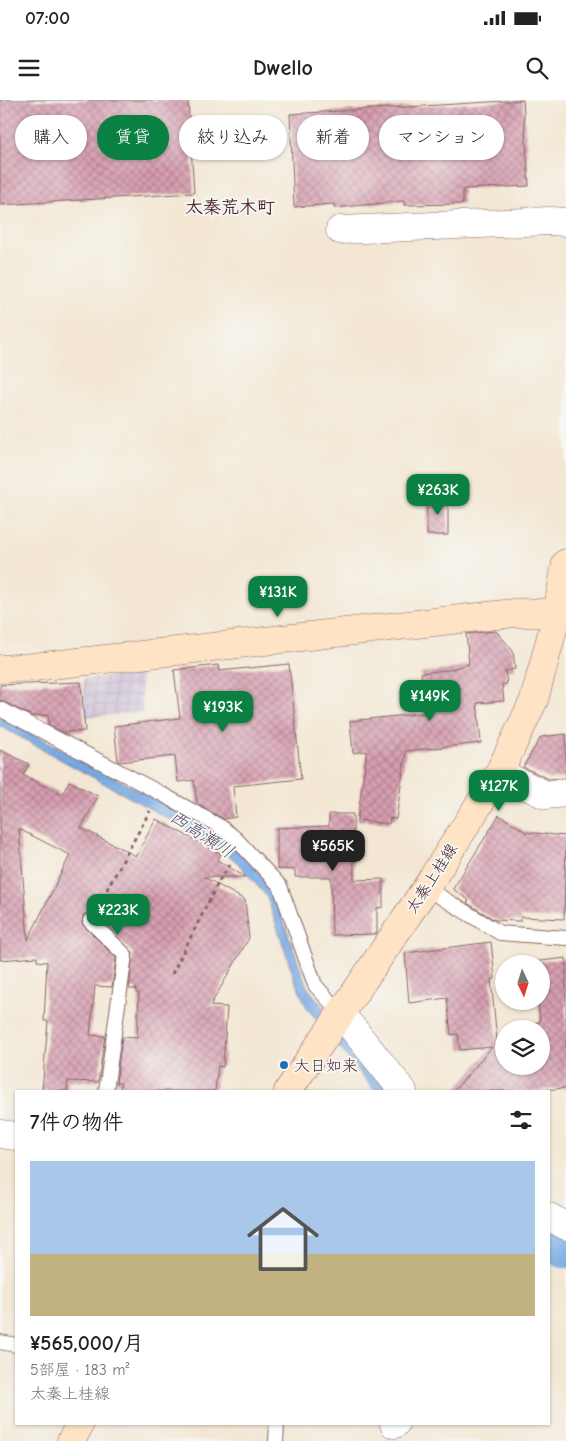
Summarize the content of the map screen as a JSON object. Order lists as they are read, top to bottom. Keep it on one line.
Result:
{"streets":{"main road":["太秦上桂線"]},"districts":["太秦荒木町"],"water":["西高瀬川"],"places":["大日如来"],"north":"bottom","page":{"status":"07:00","header":"Dwello","chip":["購入","賃貸","絞り込み","新着","マンション"],"price":["¥263K","¥131K","¥149K","¥193K","¥127K","¥565K","¥223K"],"heading":"7件の物件","list":[{"name":"¥565,000/月","note":"5部屋 · 183 m² · 太秦上桂線"}]}}
